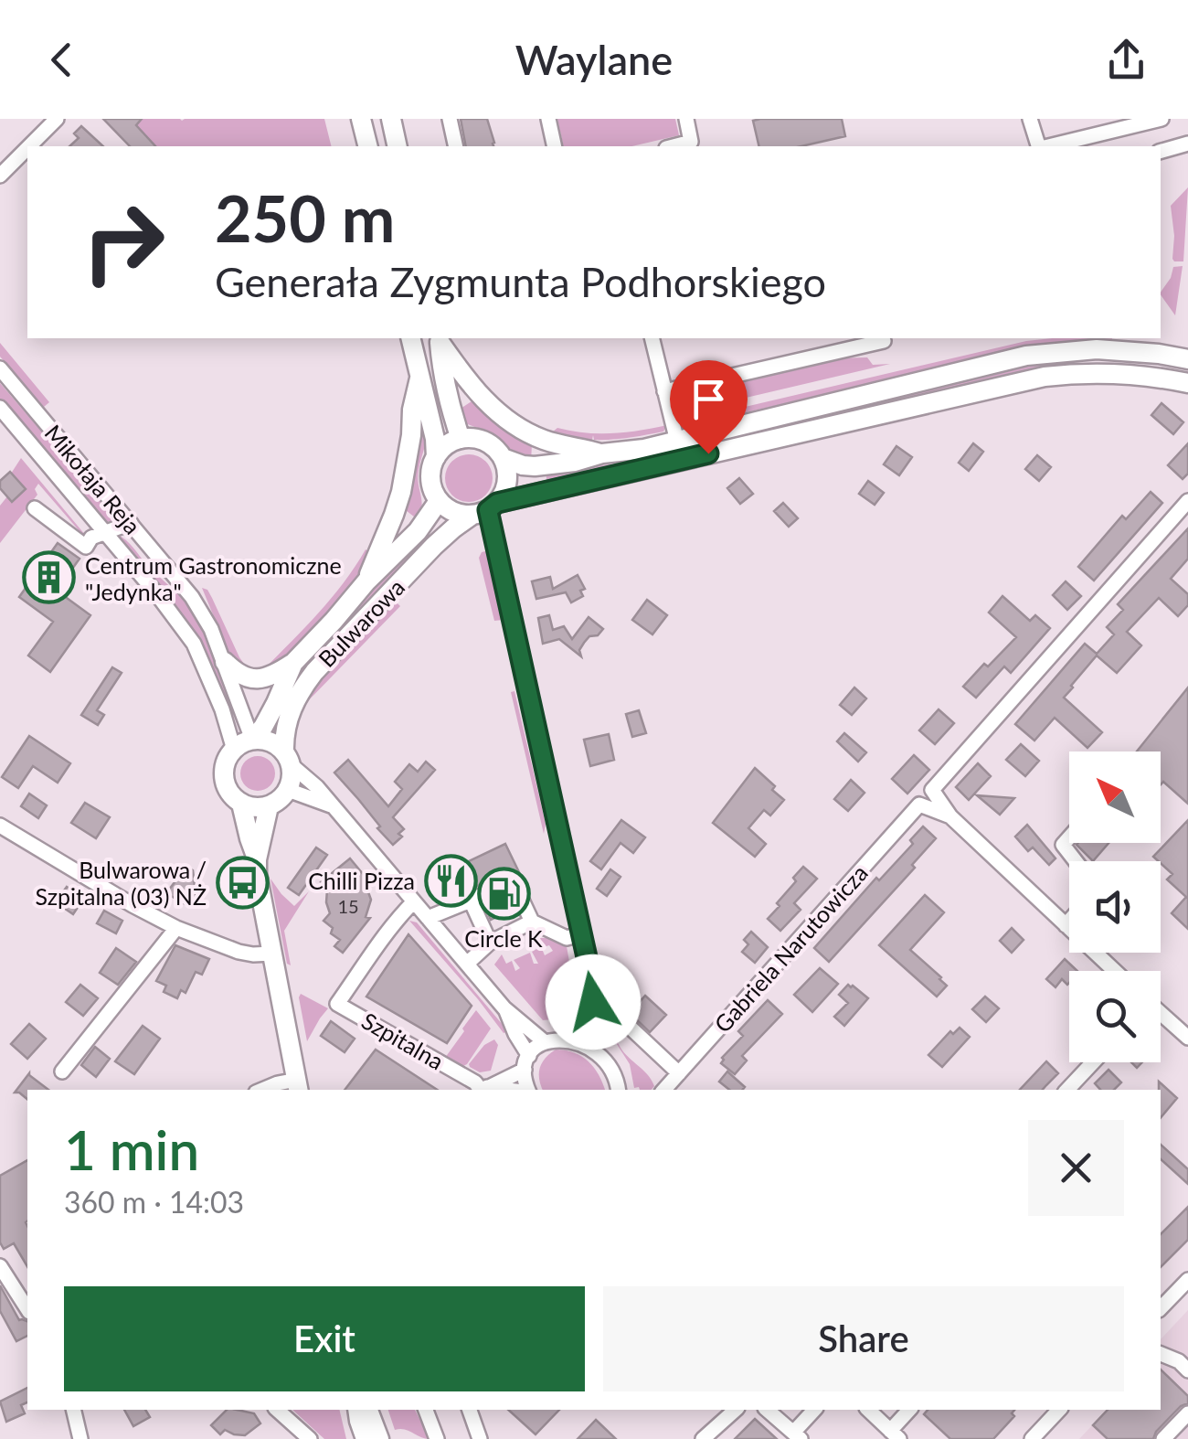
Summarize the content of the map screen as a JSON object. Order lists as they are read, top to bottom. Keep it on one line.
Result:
{"streets":{"main road":["Bulwarowa"],"street":["Mikołaja Reja","Gabriela Narutowicza","Szpitalna"]},"crossings":[["Mikołaja Reja","Bulwarowa"]],"places":{"building":["Centrum Gastronomiczne \"Jedynka\""],"restaurant":["Chilli Pizza"],"bus stop":["Bulwarowa / Szpitalna (03) NŻ"],"fuel station":["Circle K"]},"house_numbers":["15"],"north":"top left","page":{"header":"Waylane","turn":["250 m","Generała Zygmunta Podhorskiego"],"heading":["1 min","360 m · 14:03"],"buttons":["Exit","Share"]}}
